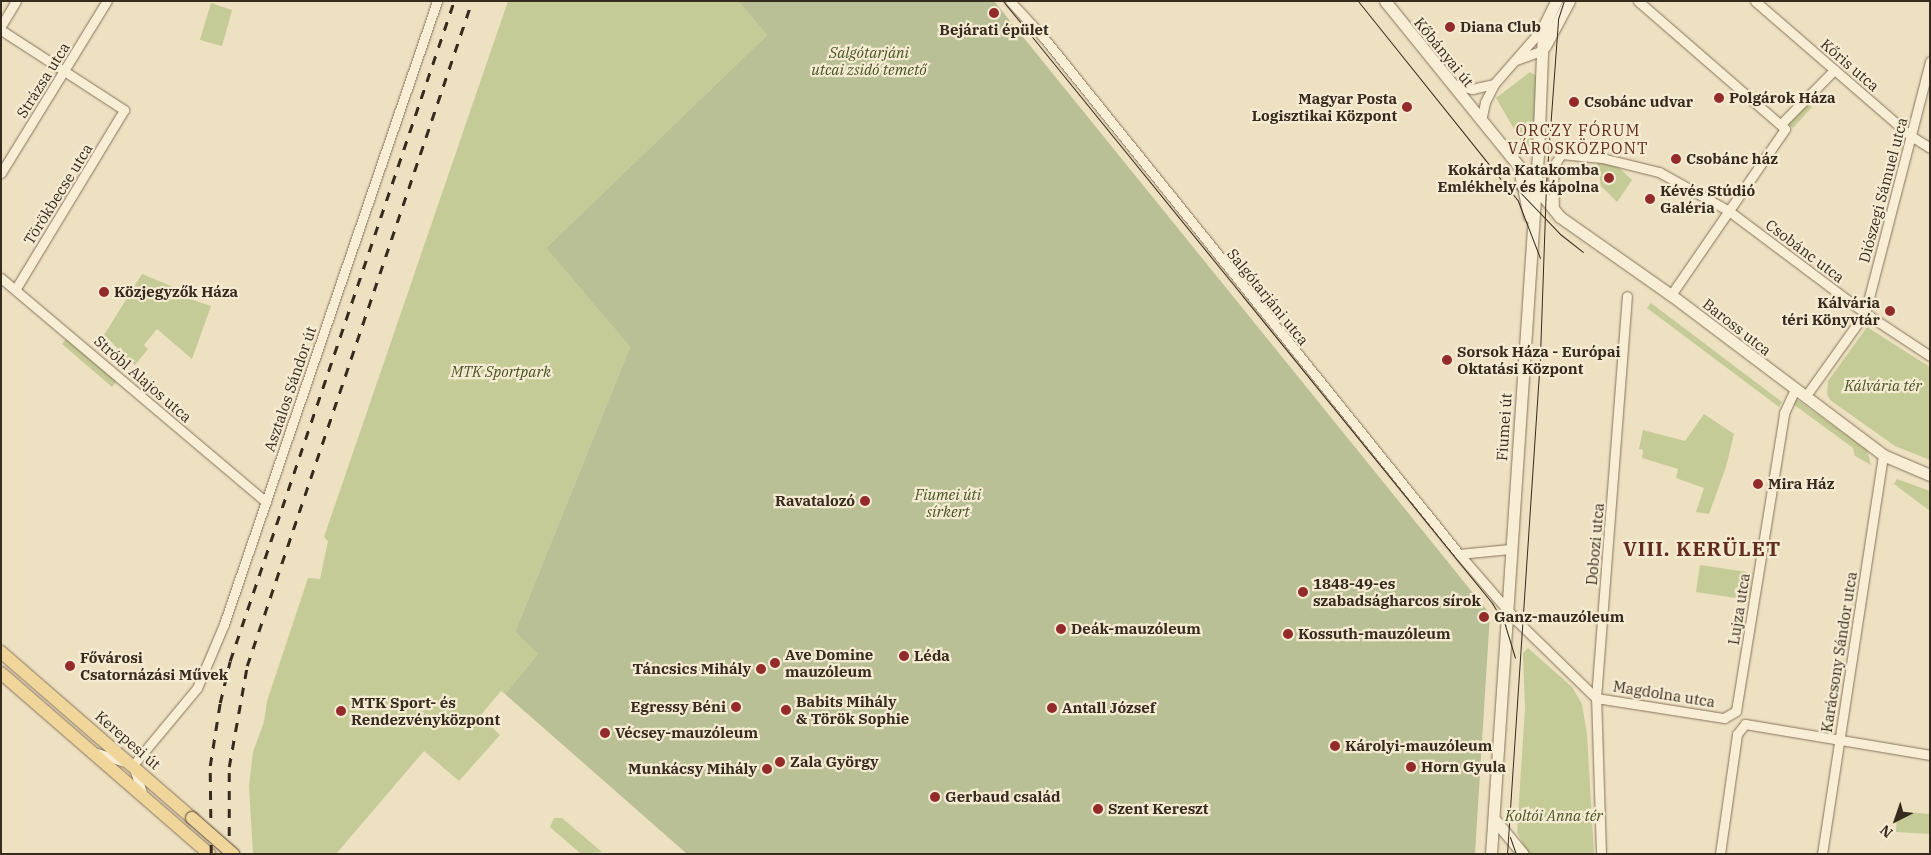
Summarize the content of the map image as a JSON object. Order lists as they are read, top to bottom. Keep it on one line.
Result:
{"streets":{"main road":["Kőbányai út","Baross utca","Fiumei út","Kerepesi út"],"street":["Kőris utca","Strázsa utca","Diószegi Sámuel utca","Törökbecse utca","Csobánc utca","Salgótarjáni utca","Stróbl Alajos utca","Asztalos Sándor út","Dobozi utca","Lujza utca","Karácsony Sándor utca","Magdolna utca"]},"crossings":[["Kőbányai út","Baross utca"],["Kőris utca","Diószegi Sámuel utca"],["Strázsa utca","Törökbecse utca"],["Diószegi Sámuel utca","Csobánc utca"],["Diószegi Sámuel utca","Baross utca"],["Törökbecse utca","Stróbl Alajos utca"],["Csobánc utca","Baross utca"],["Salgótarjáni utca","Fiumei út"],["Salgótarjáni utca","Magdolna utca"],["Baross utca","Fiumei út"],["Baross utca","Lujza utca"],["Baross utca","Karácsony Sándor utca"],["Stróbl Alajos utca","Asztalos Sándor út"],["Asztalos Sándor út","Kerepesi út"],["Fiumei út","Magdolna utca"],["Dobozi utca","Magdolna utca"],["Lujza utca","Magdolna utca"]],"districts":["ORCZY FÓRUM VÁROSKÖZPONT","VIII. KERÜLET"],"parks":["Salgótarjáni utcai zsidó temető","MTK Sportpark","Kálvária tér","Fiumei úti sírkert","Koltói Anna tér"],"places":["Bejárati épület","Diana Club","Polgárok Háza","Csobánc udvar","Magyar Posta Logisztikai Központ","Csobánc ház","Kokárda Katakomba Emlékhely és kápolna","Kévés Stúdió Galéria","Közjegyzők Háza","Kálvária téri Könyvtár","Sorsok Háza - Európai Oktatási Központ","Mira Ház","Ravatalozó","1848-49-es szabadságharcos sírok","Ganz-mauzóleum","Deák-mauzóleum","Kossuth-mauzóleum","Léda","Ave Domine mauzóleum","Fővárosi Csatornázási Művek","Táncsics Mihály","Egressy Béni","Antall József","Babits Mihály & Török Sophie","MTK Sport- és Rendezvényközpont","Vécsey-mauzóleum","Károlyi-mauzóleum","Zala György","Horn Gyula","Munkácsy Mihály","Gerbaud család","Szent Kereszt"],"north":"bottom left"}
